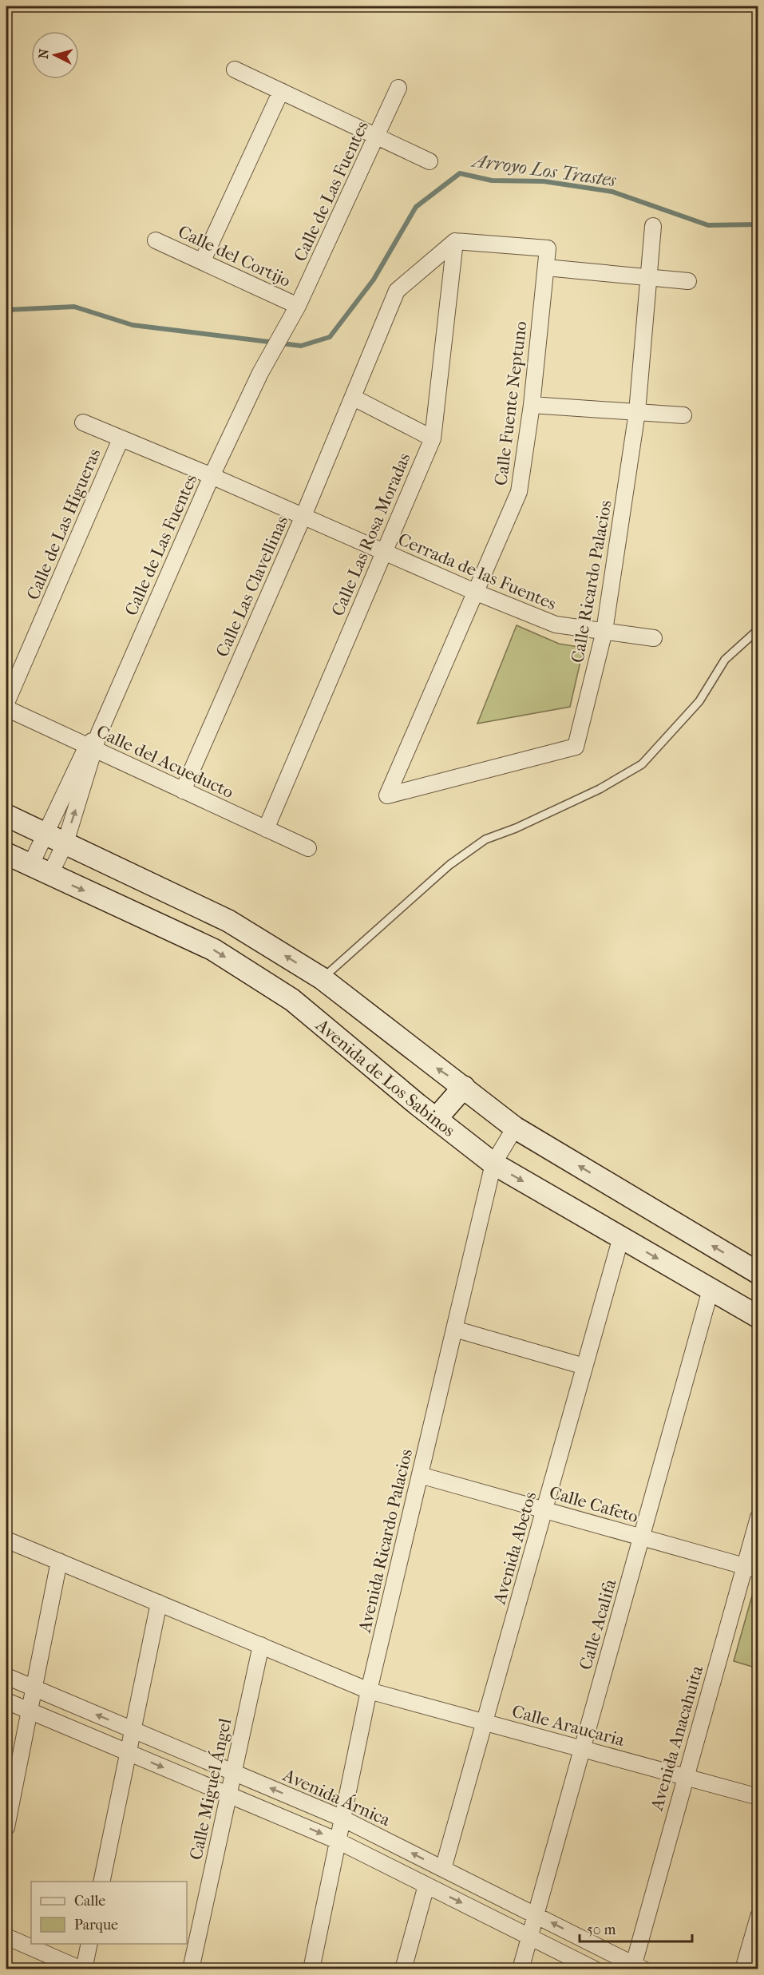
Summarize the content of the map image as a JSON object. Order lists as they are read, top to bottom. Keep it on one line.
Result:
{"streets":{"street":["Calle de Las Fuentes","Calle del Cortijo","Calle Fuente Neptuno","Calle de Las Higueras","Calle Las Rosa Moradas","Cerrada de las Fuentes","Calle Ricardo Palacios","Calle Las Clavellinas","Calle del Acueducto","Avenida de Los Sabinos","Calle Cafeto","Avenida Ricardo Palacios","Avenida Abetos","Calle Acalifa","Calle Araucaria","Avenida Anacahuita","Calle Miguel Ángel","Avenida Árnica"]},"crossings":[["Calle de Las Fuentes","Calle del Cortijo"],["Calle de Las Fuentes","Cerrada de las Fuentes"],["Calle de Las Fuentes","Calle del Acueducto"],["Calle Fuente Neptuno","Calle Las Rosa Moradas"],["Calle Fuente Neptuno","Cerrada de las Fuentes"],["Calle Fuente Neptuno","Calle Ricardo Palacios"],["Calle Fuente Neptuno","Calle Las Clavellinas"],["Calle de Las Higueras","Cerrada de las Fuentes"],["Calle Las Rosa Moradas","Cerrada de las Fuentes"],["Calle Las Rosa Moradas","Calle Las Clavellinas"],["Calle Las Rosa Moradas","Calle del Acueducto"],["Cerrada de las Fuentes","Calle Ricardo Palacios"],["Cerrada de las Fuentes","Calle Las Clavellinas"],["Calle Las Clavellinas","Calle del Acueducto"],["Avenida de Los Sabinos","Avenida Ricardo Palacios"],["Avenida de Los Sabinos","Avenida Abetos"],["Avenida de Los Sabinos","Calle Acalifa"],["Calle Cafeto","Avenida Ricardo Palacios"],["Calle Cafeto","Avenida Abetos"],["Calle Cafeto","Calle Acalifa"],["Calle Cafeto","Avenida Anacahuita"],["Avenida Ricardo Palacios","Calle Araucaria"],["Avenida Ricardo Palacios","Avenida Árnica"],["Avenida Abetos","Calle Araucaria"],["Avenida Abetos","Avenida Árnica"],["Calle Acalifa","Calle Araucaria"],["Calle Acalifa","Avenida Árnica"],["Calle Araucaria","Avenida Anacahuita"],["Avenida Anacahuita","Avenida Árnica"],["Calle Miguel Ángel","Avenida Árnica"]],"water":["Arroyo Los Trastes"],"legend":["Calle","Parque"],"scale_bar":"50 m","north":"left"}
